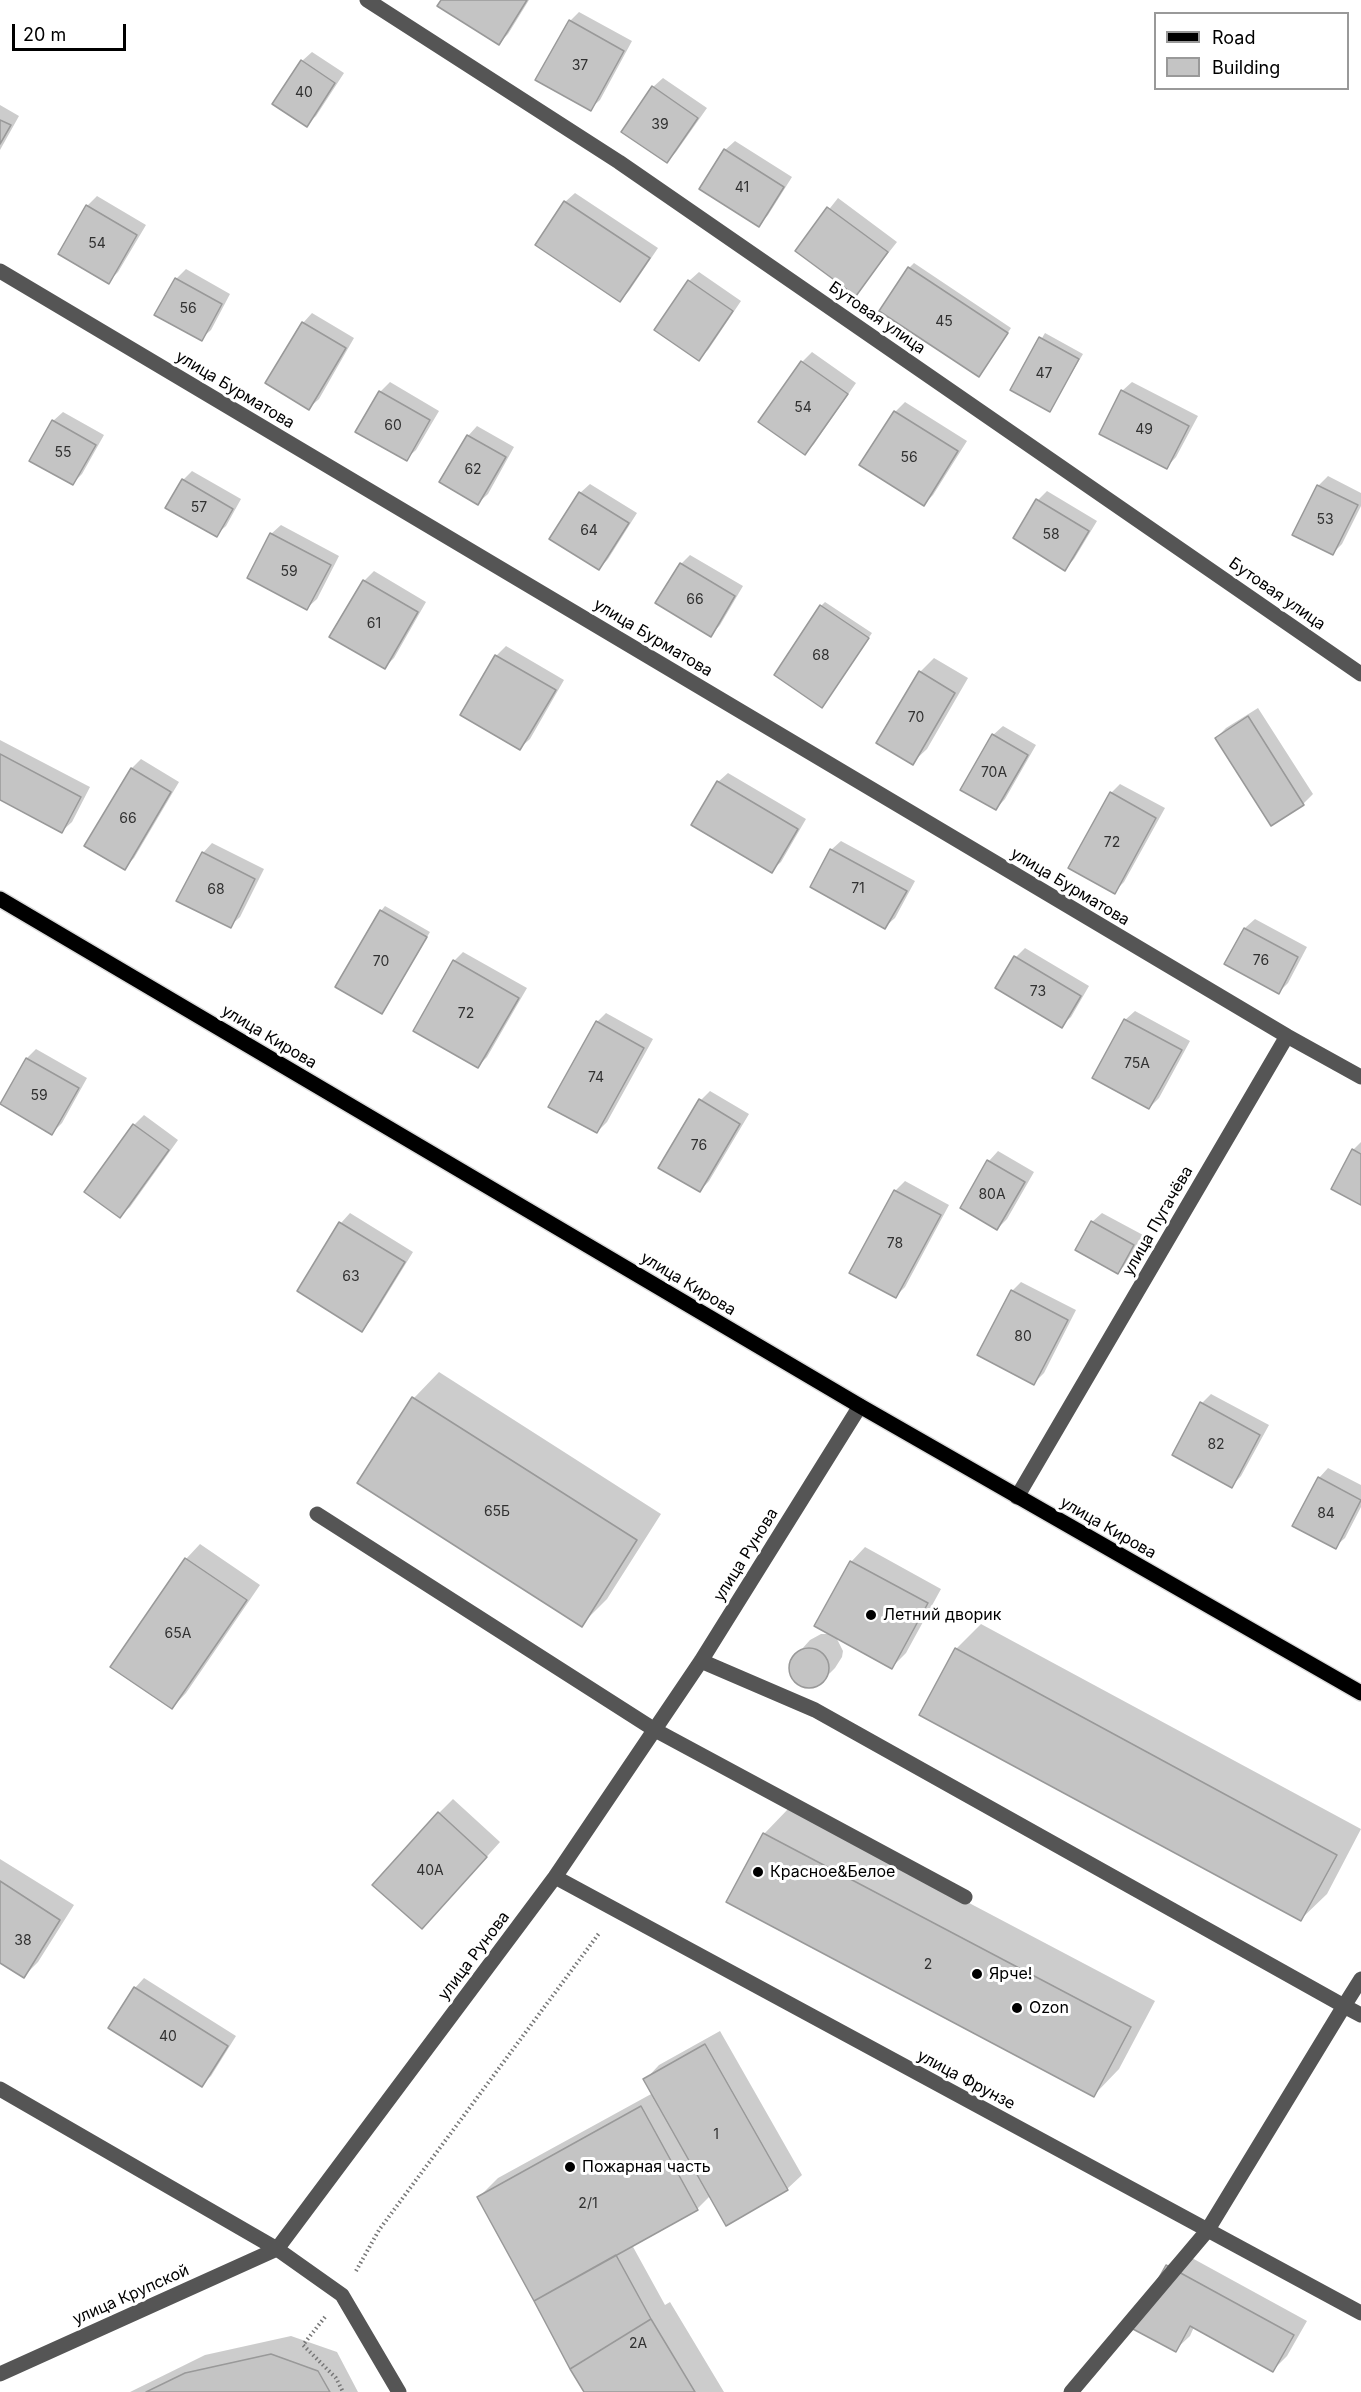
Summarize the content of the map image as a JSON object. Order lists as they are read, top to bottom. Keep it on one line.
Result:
{"streets":{"main road":["улица Кирова"],"street":["Бутовая улица","улица Бурматова","улица Пугачёва","улица Рунова","улица Фрунзе","улица Крупской"]},"crossings":[["улица Бурматова","улица Пугачёва"],["улица Кирова","улица Пугачёва"],["улица Кирова","улица Рунова"],["улица Рунова","улица Фрунзе"],["улица Рунова","улица Крупской"]],"places":["Летний дворик","Красное&Белое","Ярче!","Ozon","Пожарная часть"],"house_numbers":["37","40","39","41","54","56","45","47","54","60","49","55","56","62","57","53","64","58","59","66","61","68","70","70А","66","72","71","68","76","70","73","72","75А","74","59","76","80А","78","63","80","82","65Б","84","65А","40А","38","2","40","1","2/1","2А"],"legend":["Road","Building"],"scale_bar":"20 m"}
